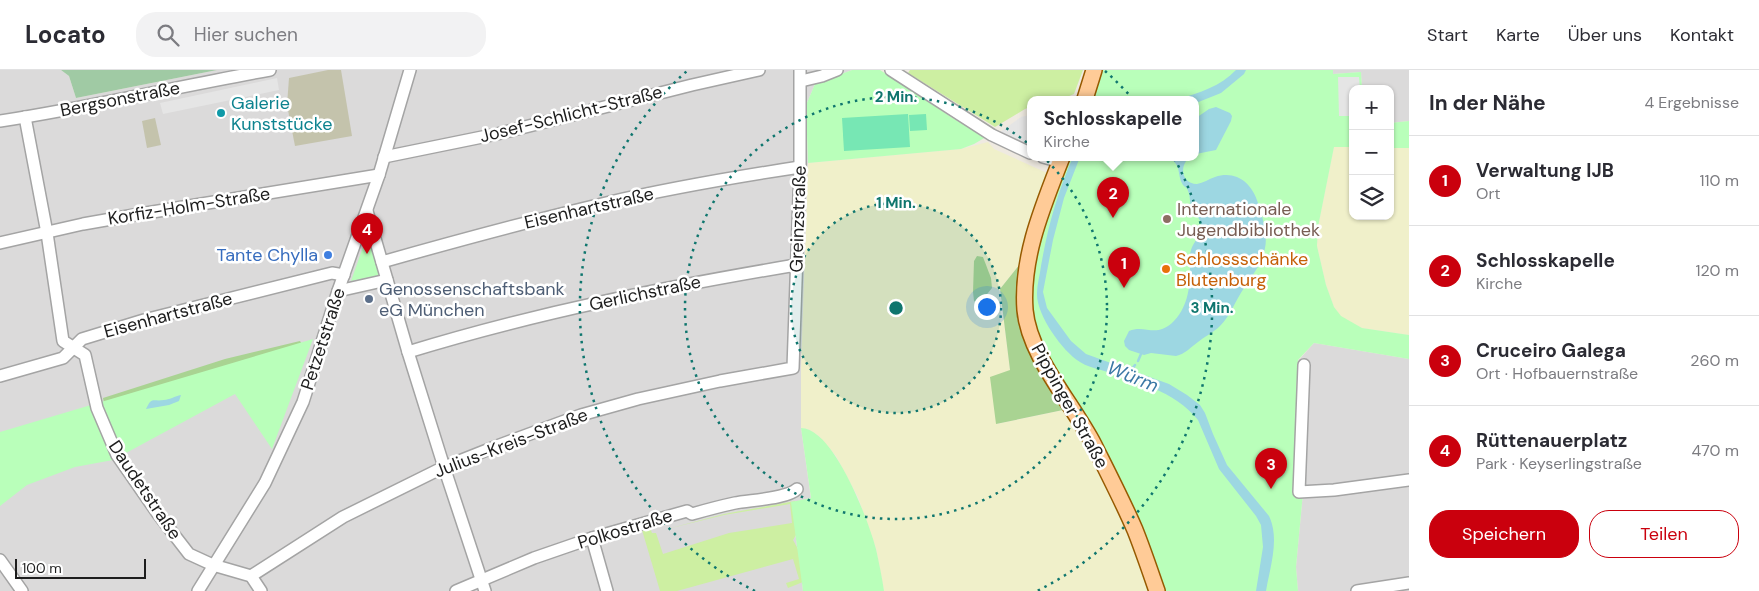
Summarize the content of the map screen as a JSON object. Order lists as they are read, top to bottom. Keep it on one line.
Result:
{"streets":{"main road":["Pippinger Straße"],"street":["Bergsonstraße","Josef-Schlicht-Straße","Korfiz-Holm-Straße","Eisenhartstraße","Greinzstraße","Gerlichstraße","Petzetstraße","Julius-Kreis-Straße","Daudetstraße","Polkostraße"]},"crossings":[["Bergsonstraße","Daudetstraße"],["Josef-Schlicht-Straße","Petzetstraße"],["Korfiz-Holm-Straße","Petzetstraße"],["Korfiz-Holm-Straße","Daudetstraße"],["Eisenhartstraße","Greinzstraße"],["Eisenhartstraße","Petzetstraße"],["Eisenhartstraße","Daudetstraße"],["Greinzstraße","Gerlichstraße"],["Greinzstraße","Julius-Kreis-Straße"],["Petzetstraße","Daudetstraße"],["Julius-Kreis-Straße","Daudetstraße"]],"water":["Würm"],"places":["Galerie Kunststücke","Internationale Jugendbibliothek","Tante Chylla","Schlossschänke Blutenburg","Genossenschaftsbank eG München"],"scale_bar":"100 m","page":{"header":"Locato","search":"Hier suchen","nav":["Start","Karte","Über uns","Kontakt"],"heading":["In der Nähe","4 Ergebnisse"],"map_buttons":["+","−"],"popup":["Schlosskapelle","Kirche"],"list":[{"mark":"1","name":"Verwaltung IJB","note":"Ort","value":"110 m"},{"mark":"2","name":"Schlosskapelle","note":"Kirche","value":"120 m"},{"mark":"3","name":"Cruceiro Galega","note":"Ort · Hofbauernstraße","value":"260 m"},{"mark":"4","name":"Rüttenauerplatz","note":"Park · Keyserlingstraße","value":"470 m"}],"pins":["2","4","1","3"],"buttons":["Speichern","Teilen"],"scale":"100 m"},"rings":["2 Min.","1 Min.","3 Min."]}
